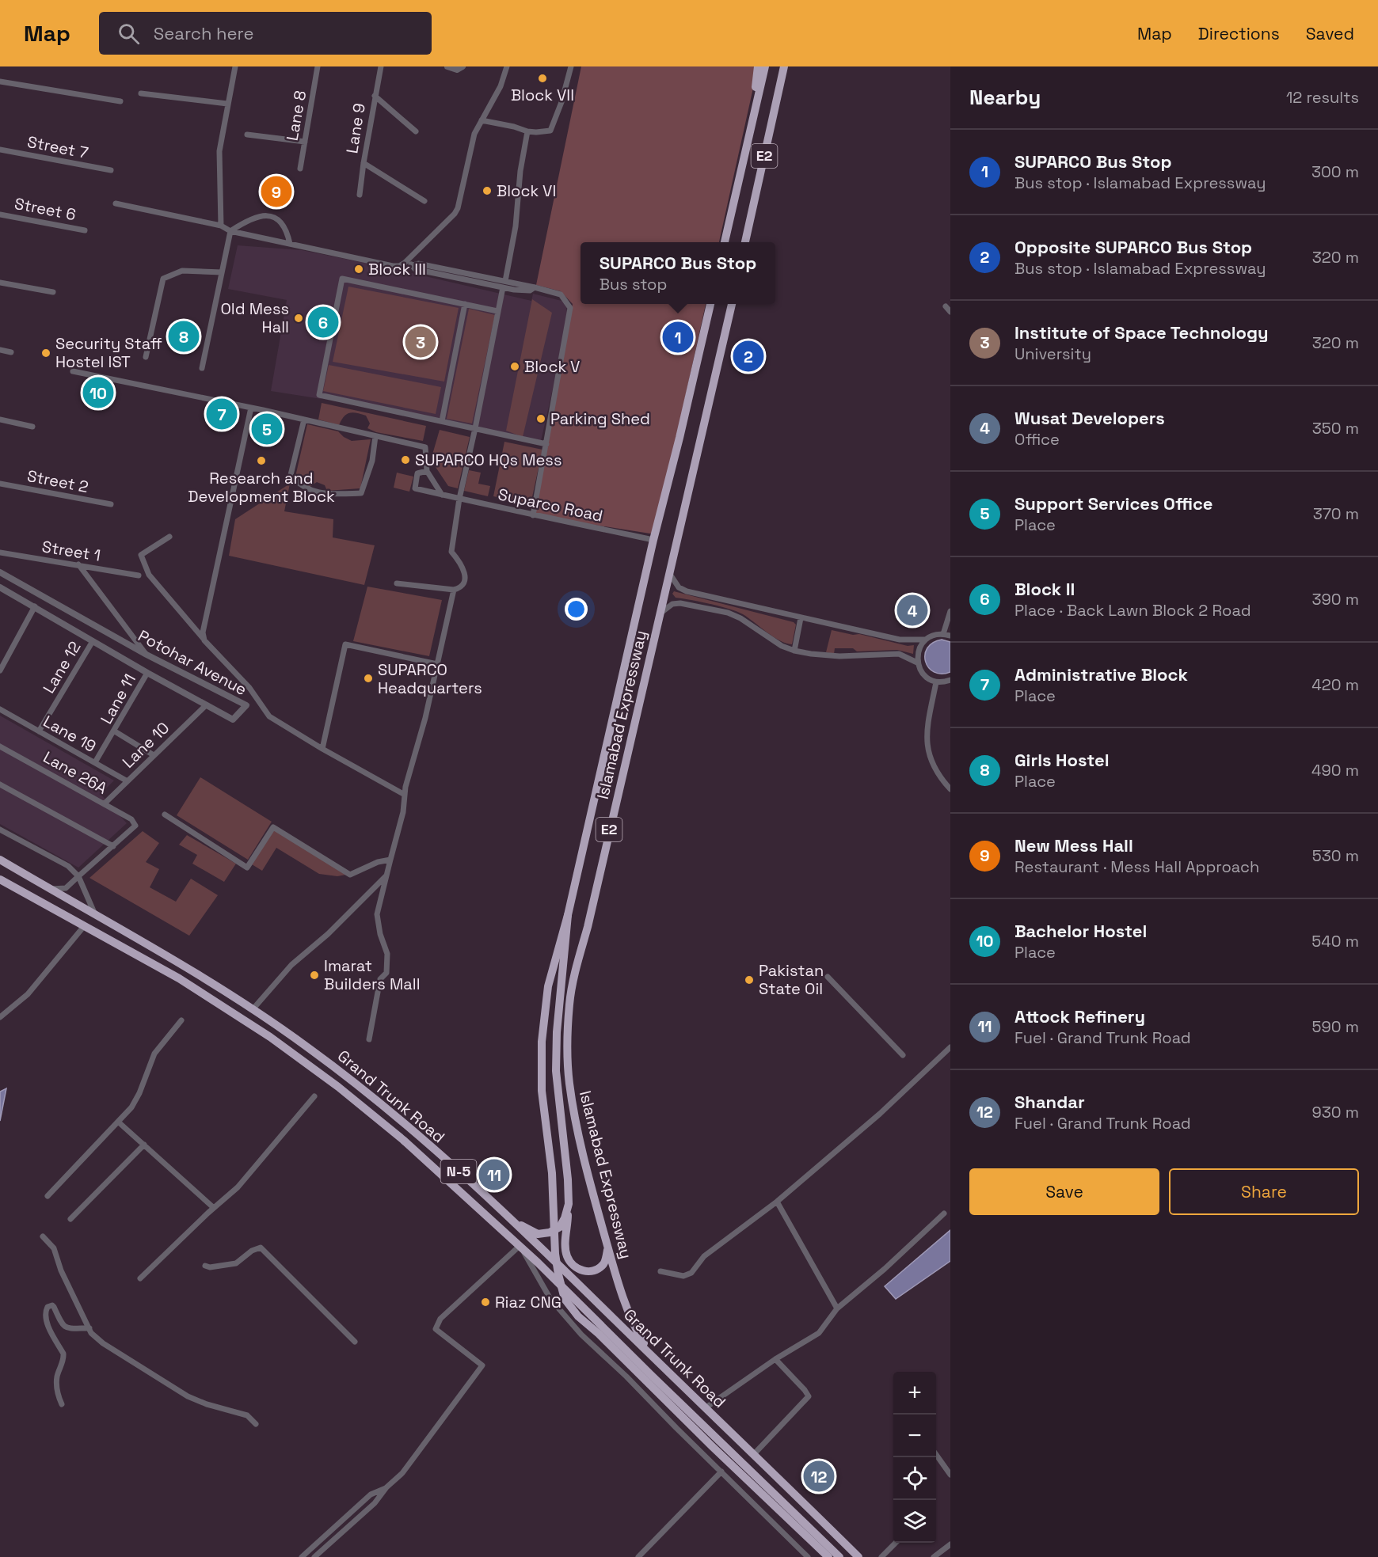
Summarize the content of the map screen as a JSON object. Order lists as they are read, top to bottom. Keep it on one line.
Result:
{"streets":{"highway":["E2","Islamabad Expressway","Grand Trunk Road","N-5"],"street":["Lane 8","Lane 9","Street 7","Street 6","Street 2","Suparco Road","Street 1","Potohar Avenue","Lane 12","Lane 11","Lane 19","Lane 10","Lane 26A"]},"crossings":[["Suparco Road","Islamabad Expressway"],["Potohar Avenue","Lane 12"],["Potohar Avenue","Lane 11"],["Potohar Avenue","Lane 10"],["Lane 12","Lane 19"],["Lane 11","Lane 19"],["Islamabad Expressway","Grand Trunk Road"],["Lane 19","Lane 10"],["Lane 10","Lane 26A"]],"places":["Block VII","Block VI","Block III","Old Mess Hall","Security Staff Hostel IST","Block V","Parking Shed","SUPARCO HQs Mess","Research and Development Block","SUPARCO Headquarters","Imarat Builders Mall","Pakistan State Oil","Riaz CNG"],"page":{"header":"Map","search":"Search here","nav":["Map","Directions","Saved"],"heading":["Nearby","12 results"],"list":[{"mark":"1","name":"SUPARCO Bus Stop","note":"Bus stop · Islamabad Expressway","value":"300 m"},{"mark":"2","name":"Opposite SUPARCO Bus Stop","note":"Bus stop · Islamabad Expressway","value":"320 m"},{"mark":"3","name":"Institute of Space Technology","note":"University","value":"320 m"},{"mark":"4","name":"Wusat Developers","note":"Office","value":"350 m"},{"mark":"5","name":"Support Services Office","note":"Place","value":"370 m"},{"mark":"6","name":"Block II","note":"Place · Back Lawn Block 2 Road","value":"390 m"},{"mark":"7","name":"Administrative Block","note":"Place","value":"420 m"},{"mark":"8","name":"Girls Hostel","note":"Place","value":"490 m"},{"mark":"9","name":"New Mess Hall","note":"Restaurant · Mess Hall Approach","value":"530 m"},{"mark":"10","name":"Bachelor Hostel","note":"Place","value":"540 m"},{"mark":"11","name":"Attock Refinery","note":"Fuel · Grand Trunk Road","value":"590 m"},{"mark":"12","name":"Shandar","note":"Fuel · Grand Trunk Road","value":"930 m"}],"pins":["9","6","8","1","3","2","10","7","5","4","11","12"],"popup":["SUPARCO Bus Stop","Bus stop"],"buttons":["Save","Share"],"map_buttons":["+","−"]}}
